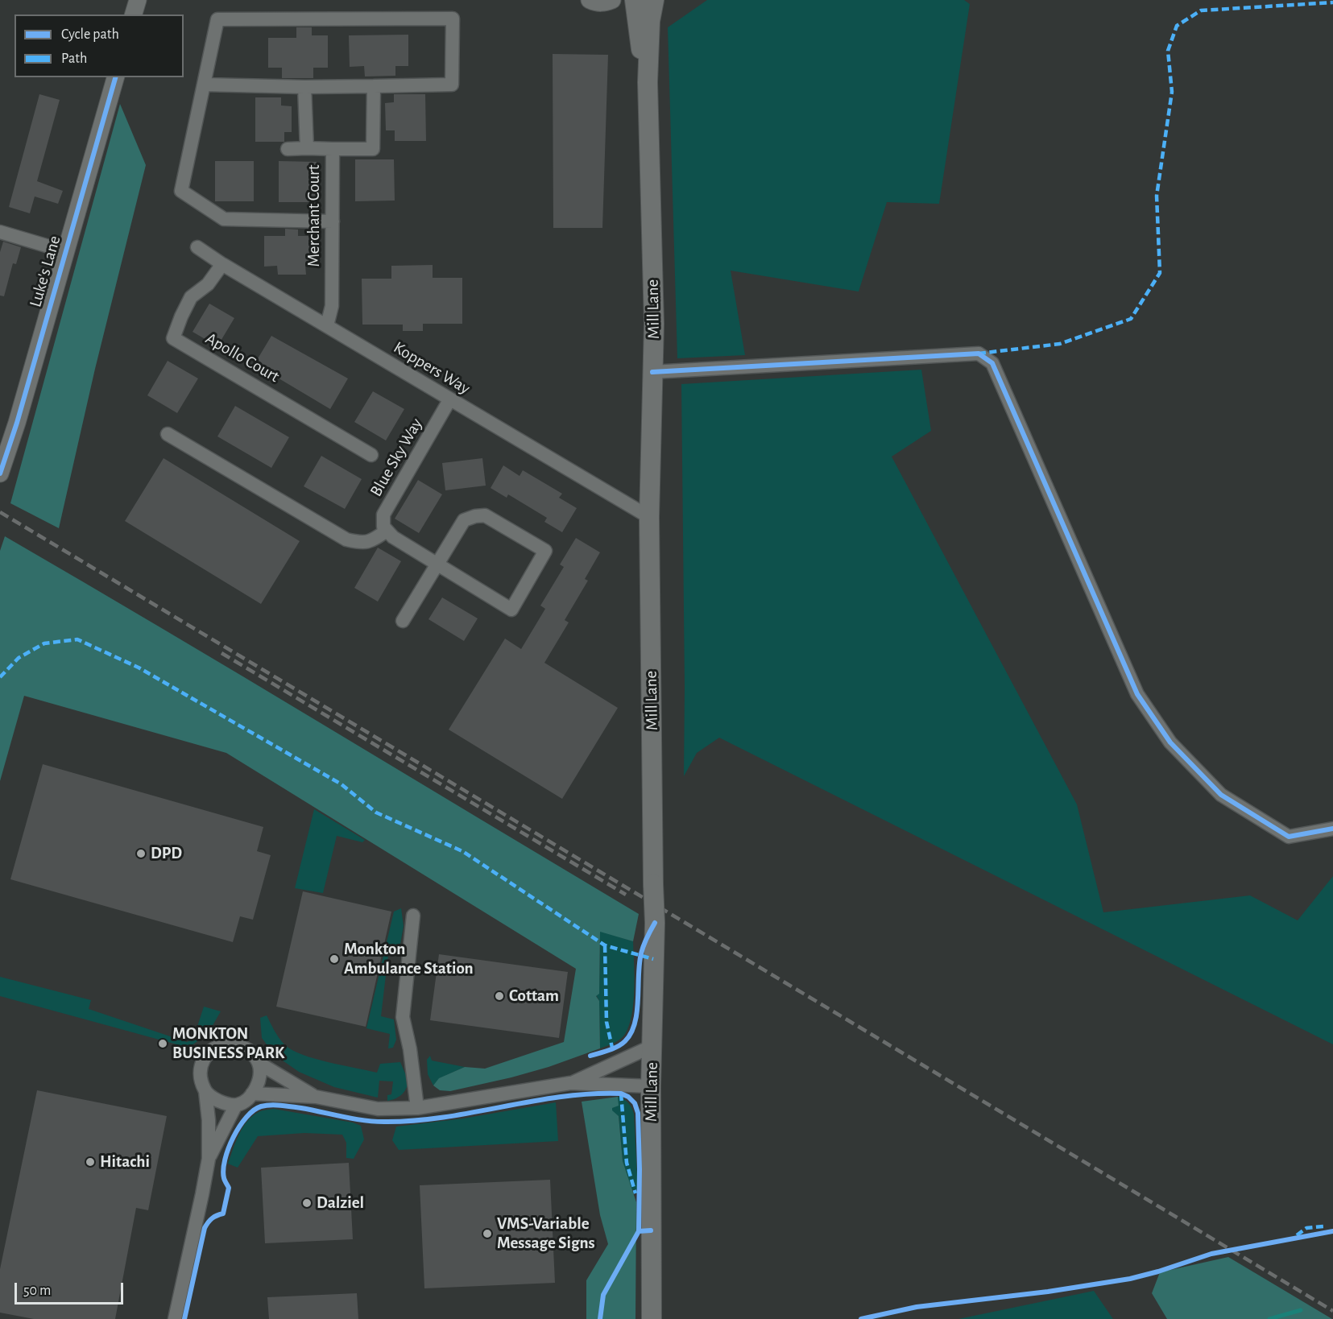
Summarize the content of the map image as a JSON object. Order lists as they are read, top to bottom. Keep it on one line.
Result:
{"streets":{"main road":["Mill Lane"],"street":["Merchant Court","Luke's Lane","Apollo Court","Koppers Way","Blue Sky Way"]},"crossings":[["Merchant Court","Koppers Way"],["Mill Lane","Koppers Way"],["Apollo Court","Koppers Way"],["Koppers Way","Blue Sky Way"]],"places":["DPD","Monkton Ambulance Station","Cottam","MONKTON BUSINESS PARK","Hitachi","Dalziel","VMS-Variable Message Signs"],"legend":["Cycle path","Path"],"scale_bar":"50 m"}
